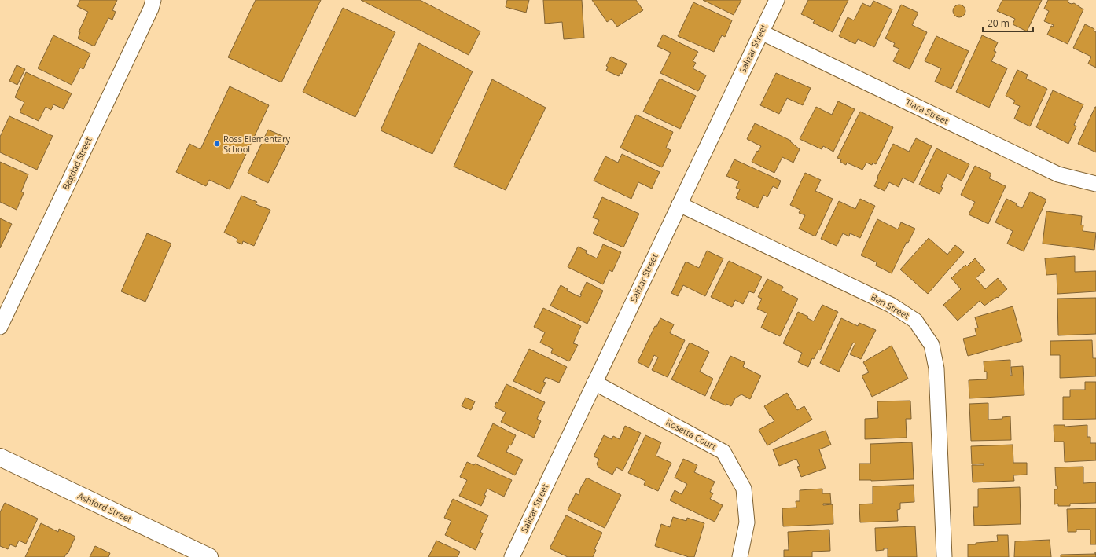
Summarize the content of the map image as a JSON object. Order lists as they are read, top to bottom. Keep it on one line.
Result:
{"streets":{"street":["Salizar Street","Tiara Street","Bagdad Street","Ben Street","Rosetta Court","Ashford Street"]},"crossings":[["Salizar Street","Tiara Street"],["Salizar Street","Ben Street"],["Salizar Street","Rosetta Court"]],"places":["Ross Elementary School"],"scale_bar":"20 m"}
